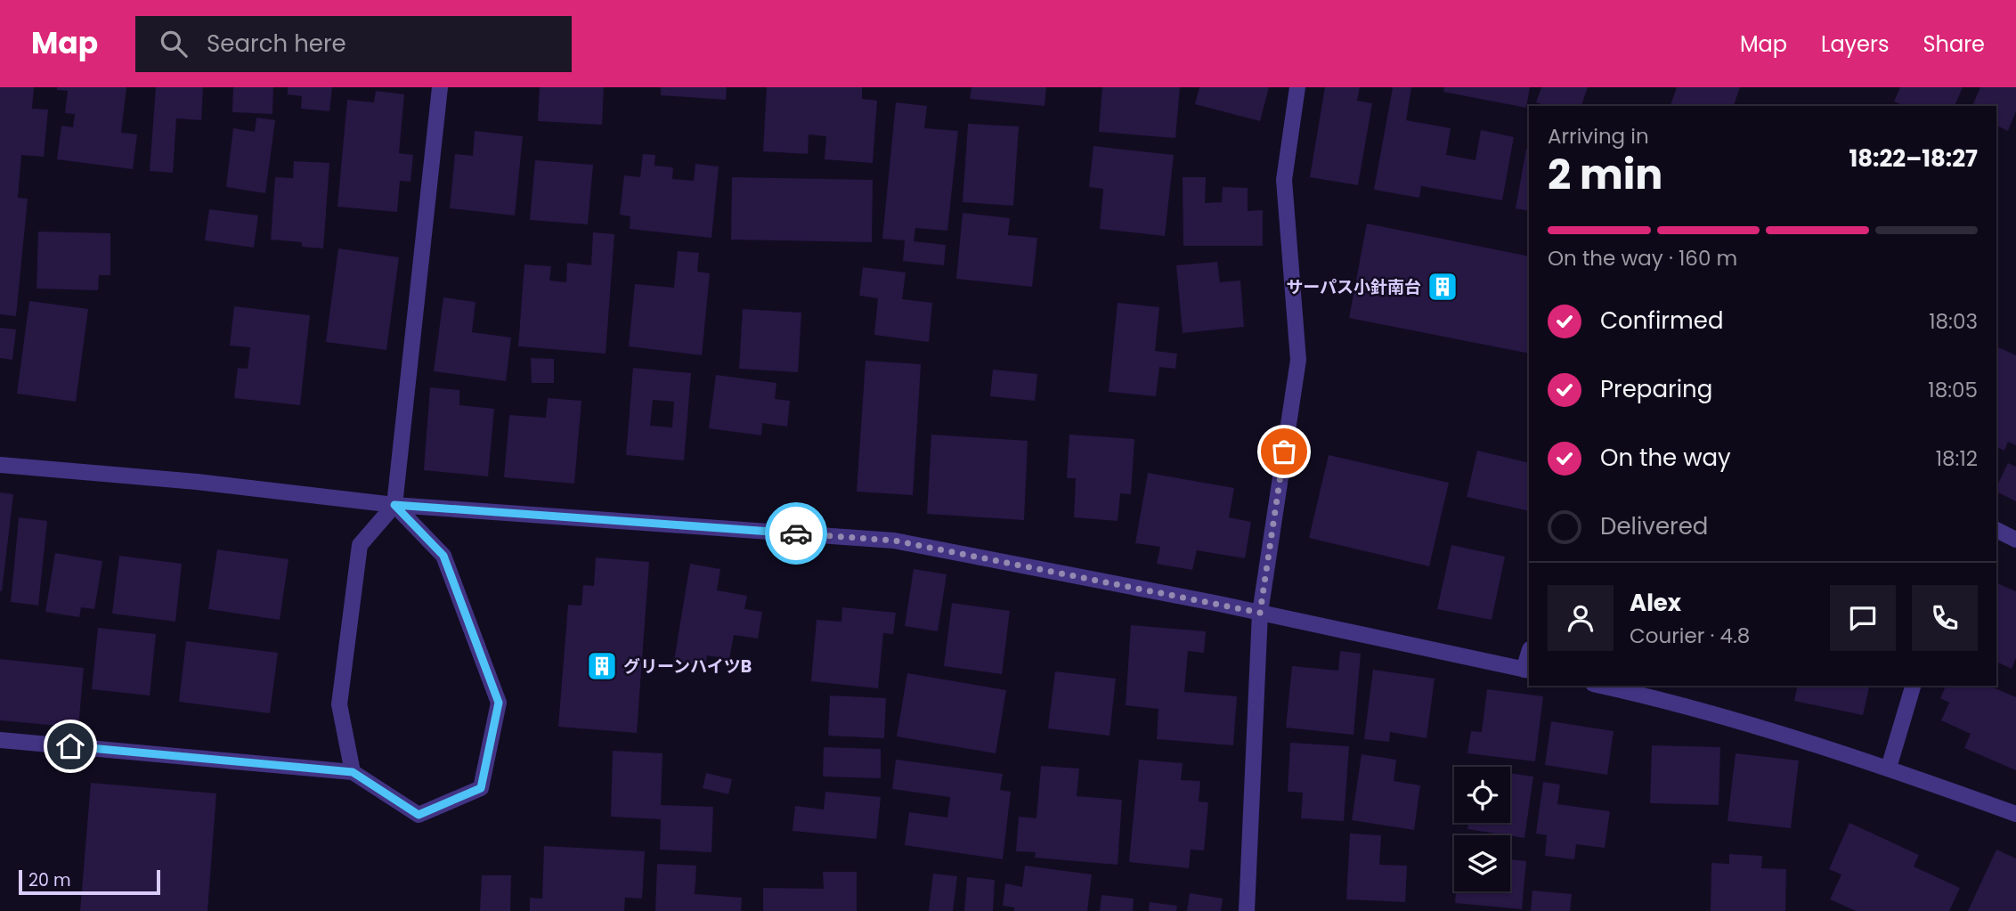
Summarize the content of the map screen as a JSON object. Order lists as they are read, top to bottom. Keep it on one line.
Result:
{"places":{"building":["サーパス小針南台","グリーンハイツB"]},"scale_bar":"20 m","page":{"header":"Map","search":"Search here","nav":["Map","Layers","Share"],"heading":["2 min","Arriving in","18:22–18:27"],"panel":["Alex","Courier · 4.8"],"bar":"On the way · 160 m","list":[["Confirmed","18:03"],["Preparing","18:05"],["On the way","18:12"],"Delivered"],"scale":"20 m"}}
